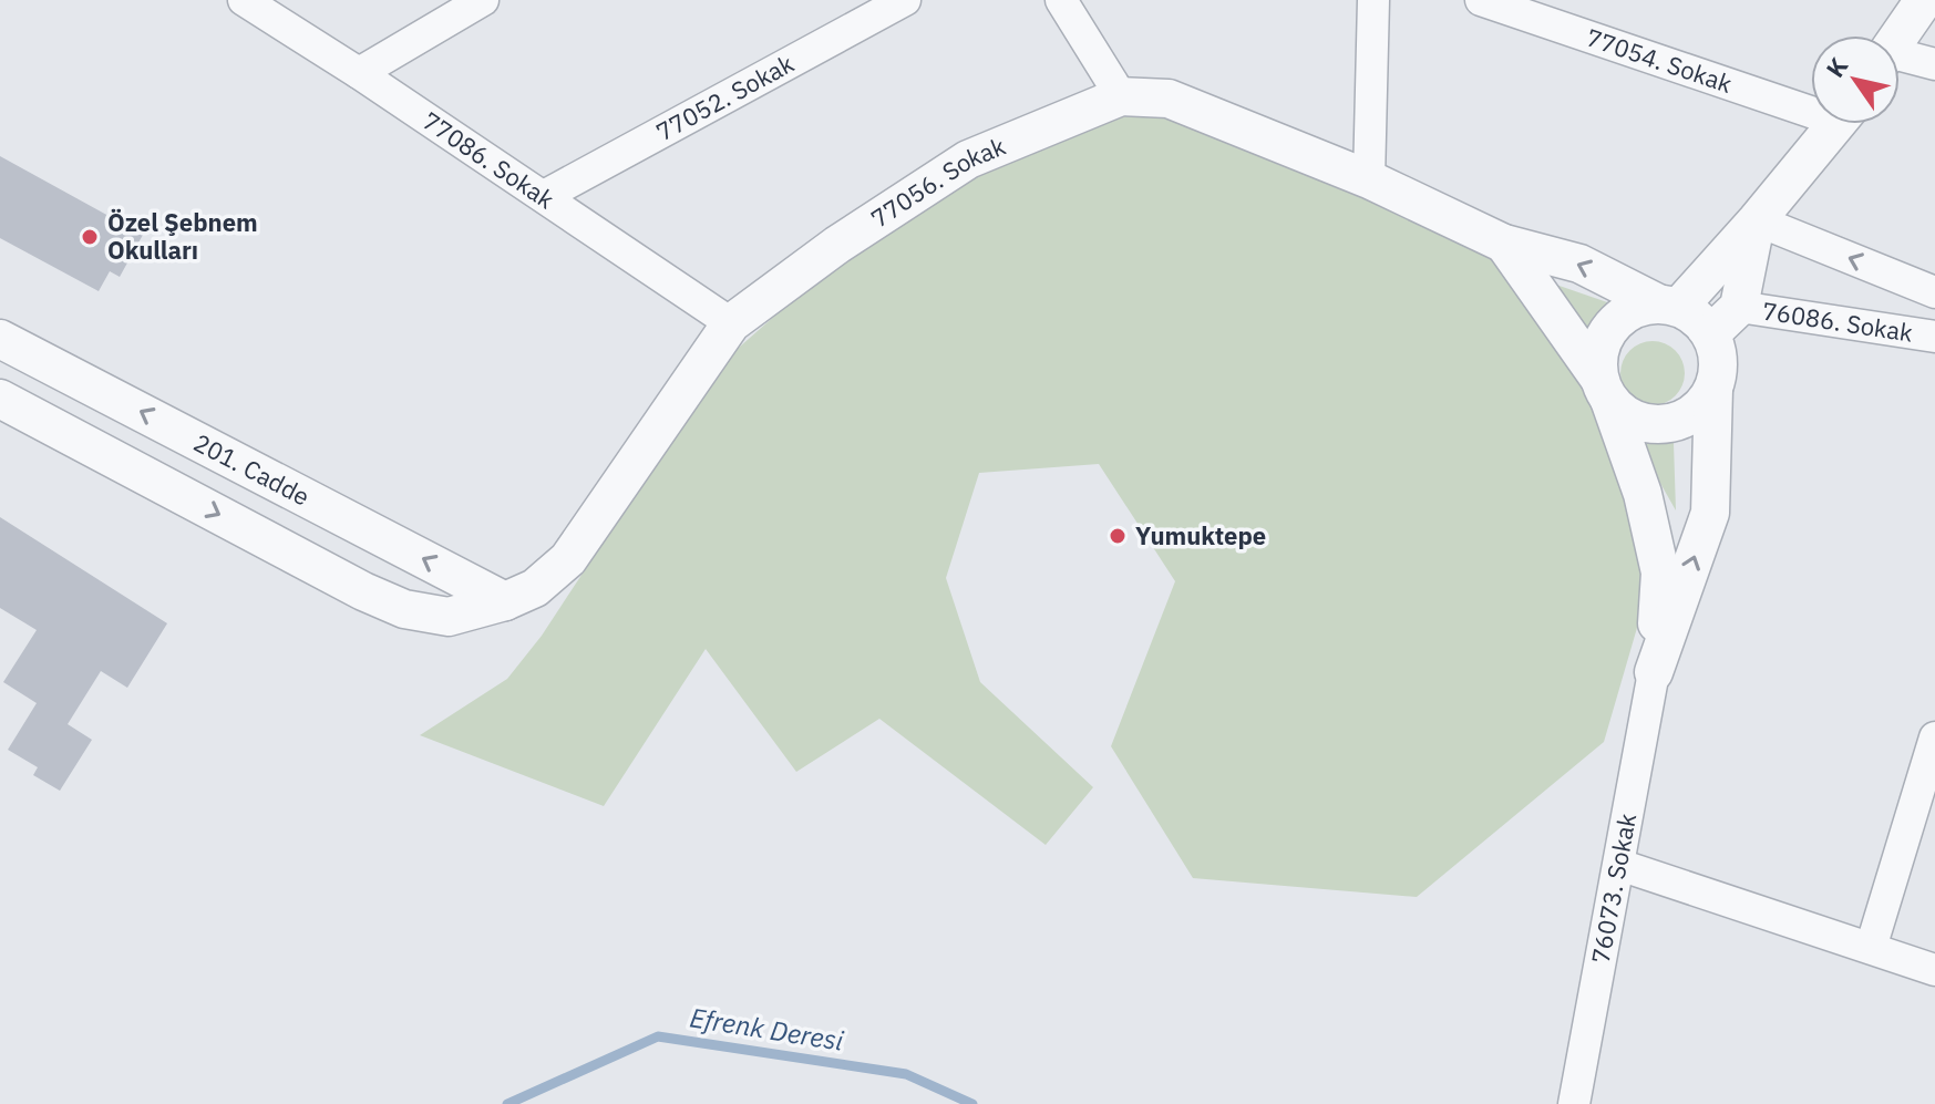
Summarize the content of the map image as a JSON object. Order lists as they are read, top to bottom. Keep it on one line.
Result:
{"streets":{"street":["77054. Sokak","77052. Sokak","77086. Sokak","77056. Sokak","76086. Sokak","201. Cadde","76073. Sokak"]},"crossings":[["77052. Sokak","77086. Sokak"],["77086. Sokak","77056. Sokak"],["77056. Sokak","201. Cadde"]],"one_way":["201. Cadde"],"water":["Efrenk Deresi"],"places":["Özel Şebnem Okulları","Yumuktepe"],"north":"top left"}
